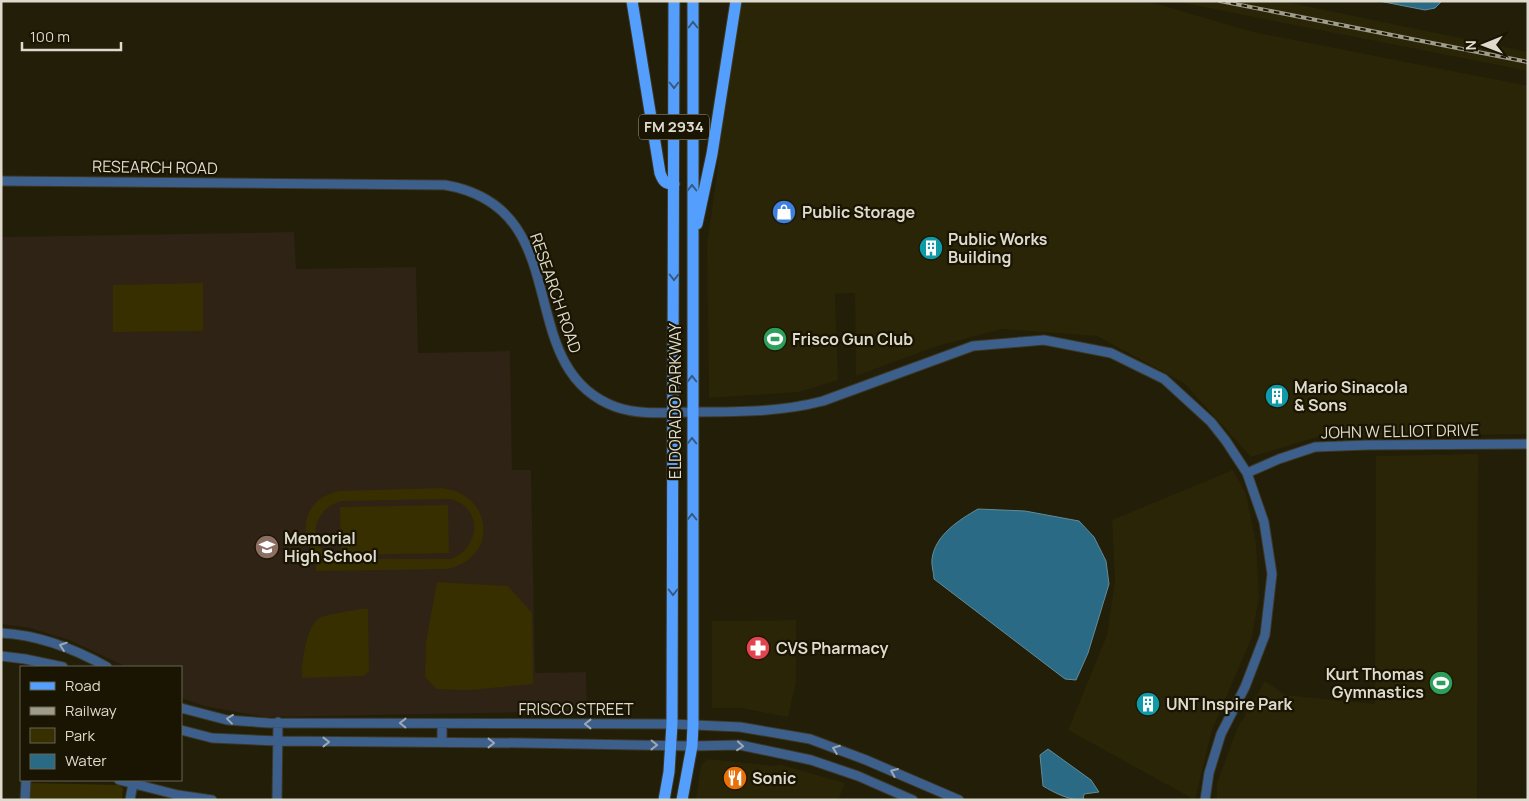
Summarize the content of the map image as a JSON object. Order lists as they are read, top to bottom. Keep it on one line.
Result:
{"streets":{"main road":["FM 2934","ELDORADO PARKWAY"],"street":["RESEARCH ROAD","JOHN W ELLIOT DRIVE","FRISCO STREET"]},"crossings":[["RESEARCH ROAD","ELDORADO PARKWAY"],["RESEARCH ROAD","JOHN W ELLIOT DRIVE"],["ELDORADO PARKWAY","FRISCO STREET"]],"places":{"shop":["Public Storage"],"building":["Public Works Building","Mario Sinacola & Sons","UNT Inspire Park"],"sports":["Frisco Gun Club","Kurt Thomas Gymnastics"],"school or university":["Memorial High School"],"pharmacy":["CVS Pharmacy"],"restaurant":["Sonic"]},"legend":["Road","Railway","Park","Water"],"scale_bar":"100 m","north":"left"}
